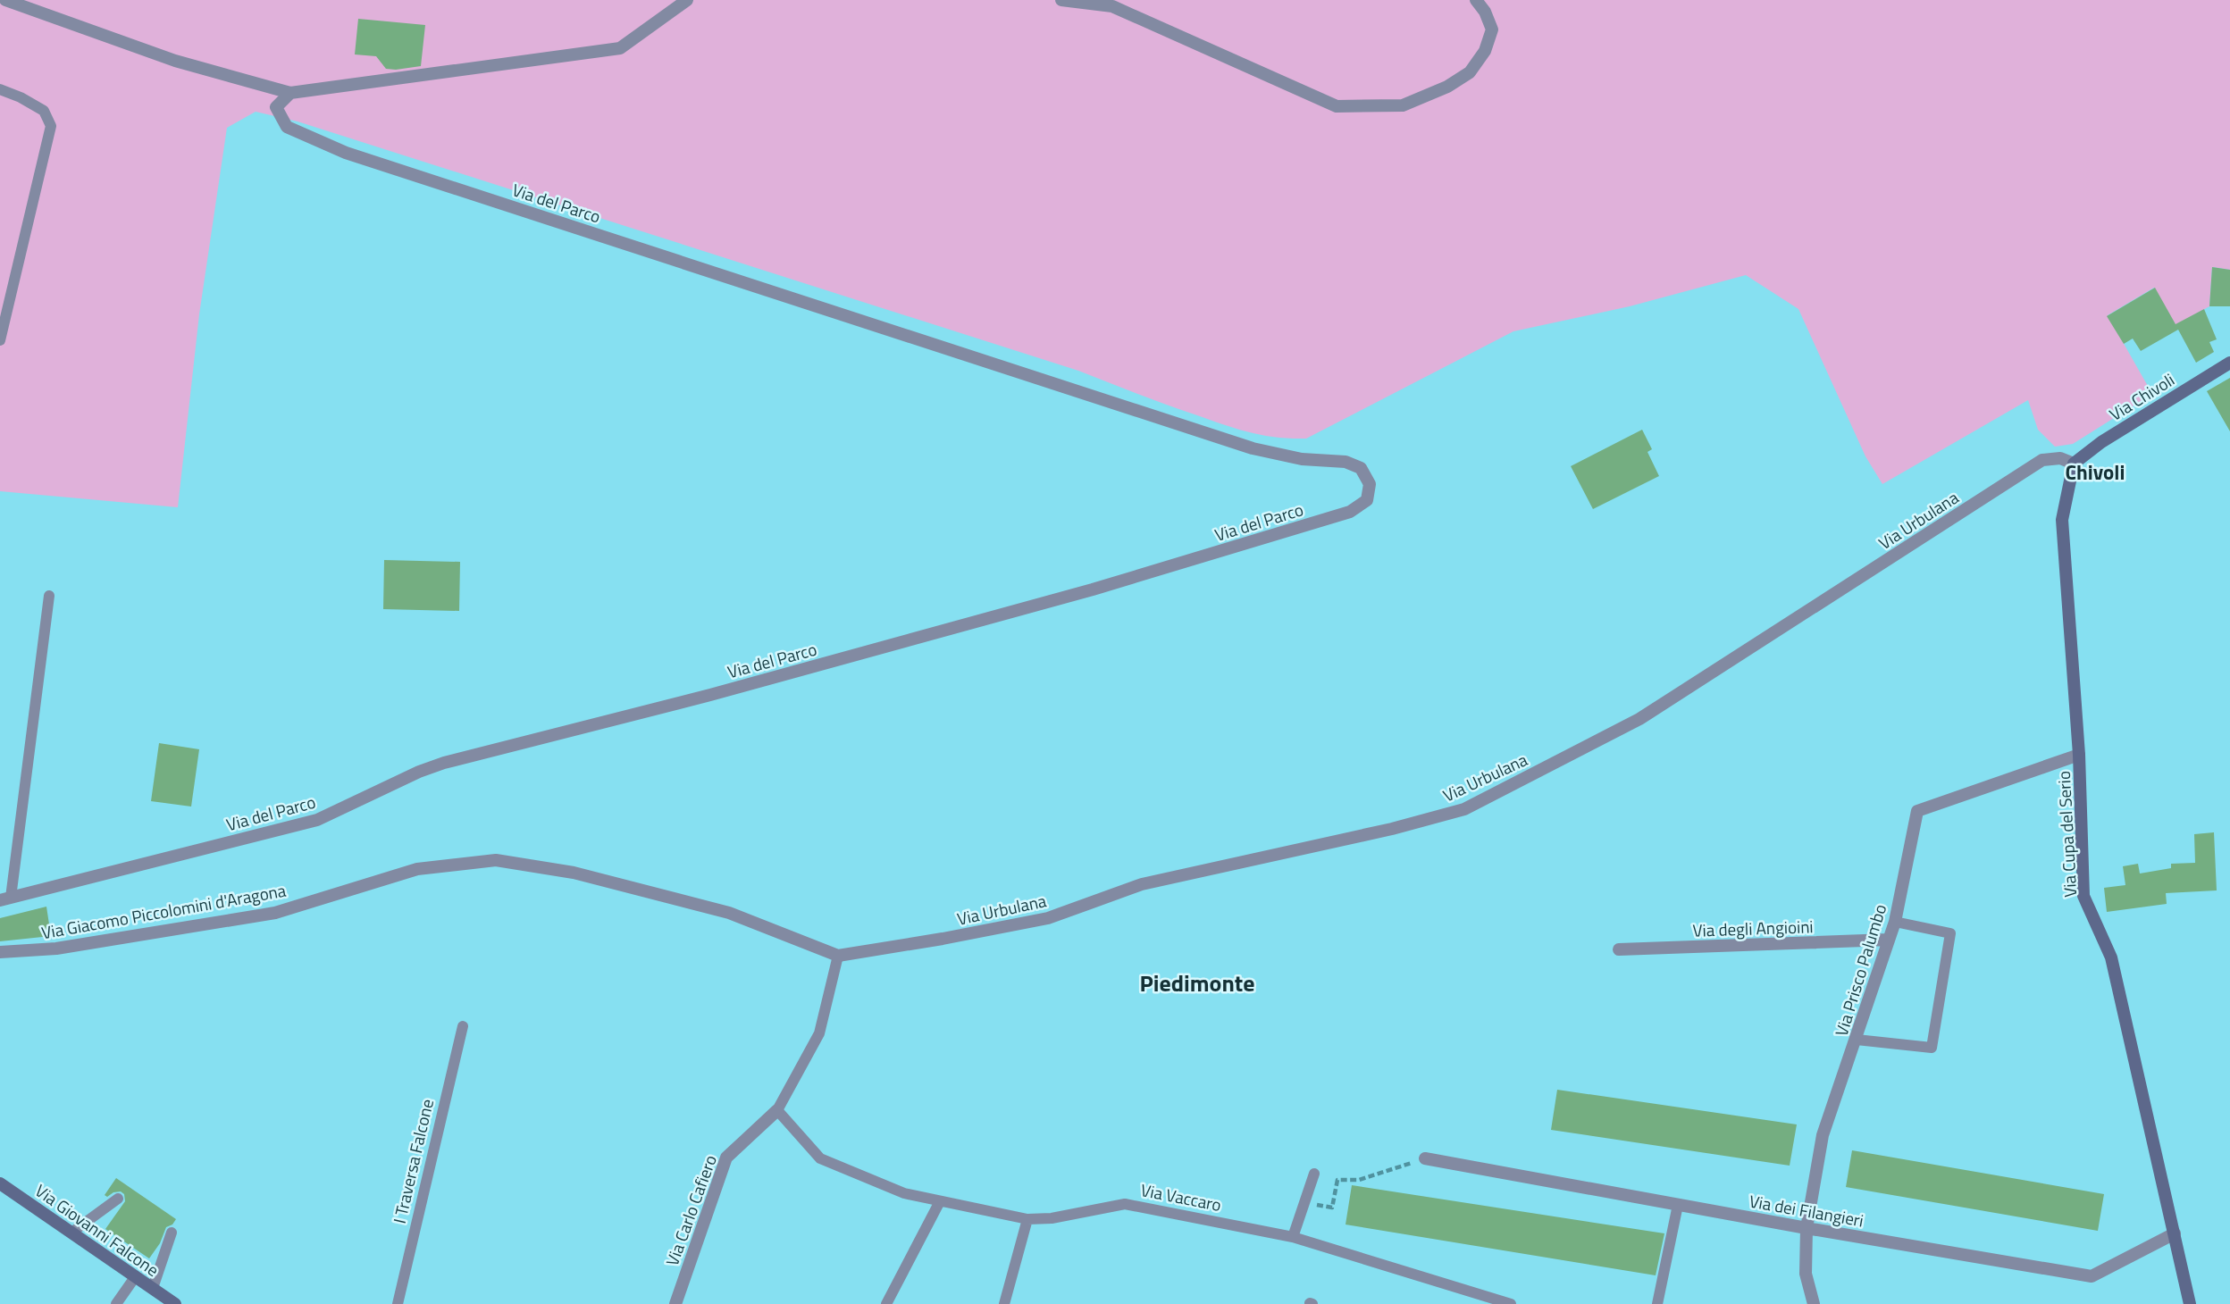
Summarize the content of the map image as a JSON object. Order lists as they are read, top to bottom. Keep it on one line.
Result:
{"streets":{"street":["Via del Parco","Via Chivoli","Via Urbulana","Via Cupa del Serio","Via Giacomo Piccolomini d'Aragona","Via degli Angioini","Via Prisco Palumbo","Via Carlo Cafiero","Via dei Filangieri","Via Giovanni Falcone"],"lane":["I Traversa Falcone","Via Vaccaro"]},"crossings":[["Via Chivoli","Via Urbulana"],["Via Chivoli","Via Cupa del Serio"],["Via Urbulana","Via Cupa del Serio"],["Via Urbulana","Via Giacomo Piccolomini d'Aragona"],["Via Cupa del Serio","Via Prisco Palumbo"],["Via Cupa del Serio","Via dei Filangieri"],["Via degli Angioini","Via Prisco Palumbo"],["Via Prisco Palumbo","Via dei Filangieri"],["Via Vaccaro","Via Carlo Cafiero"]],"districts":["Chivoli","Piedimonte"]}
